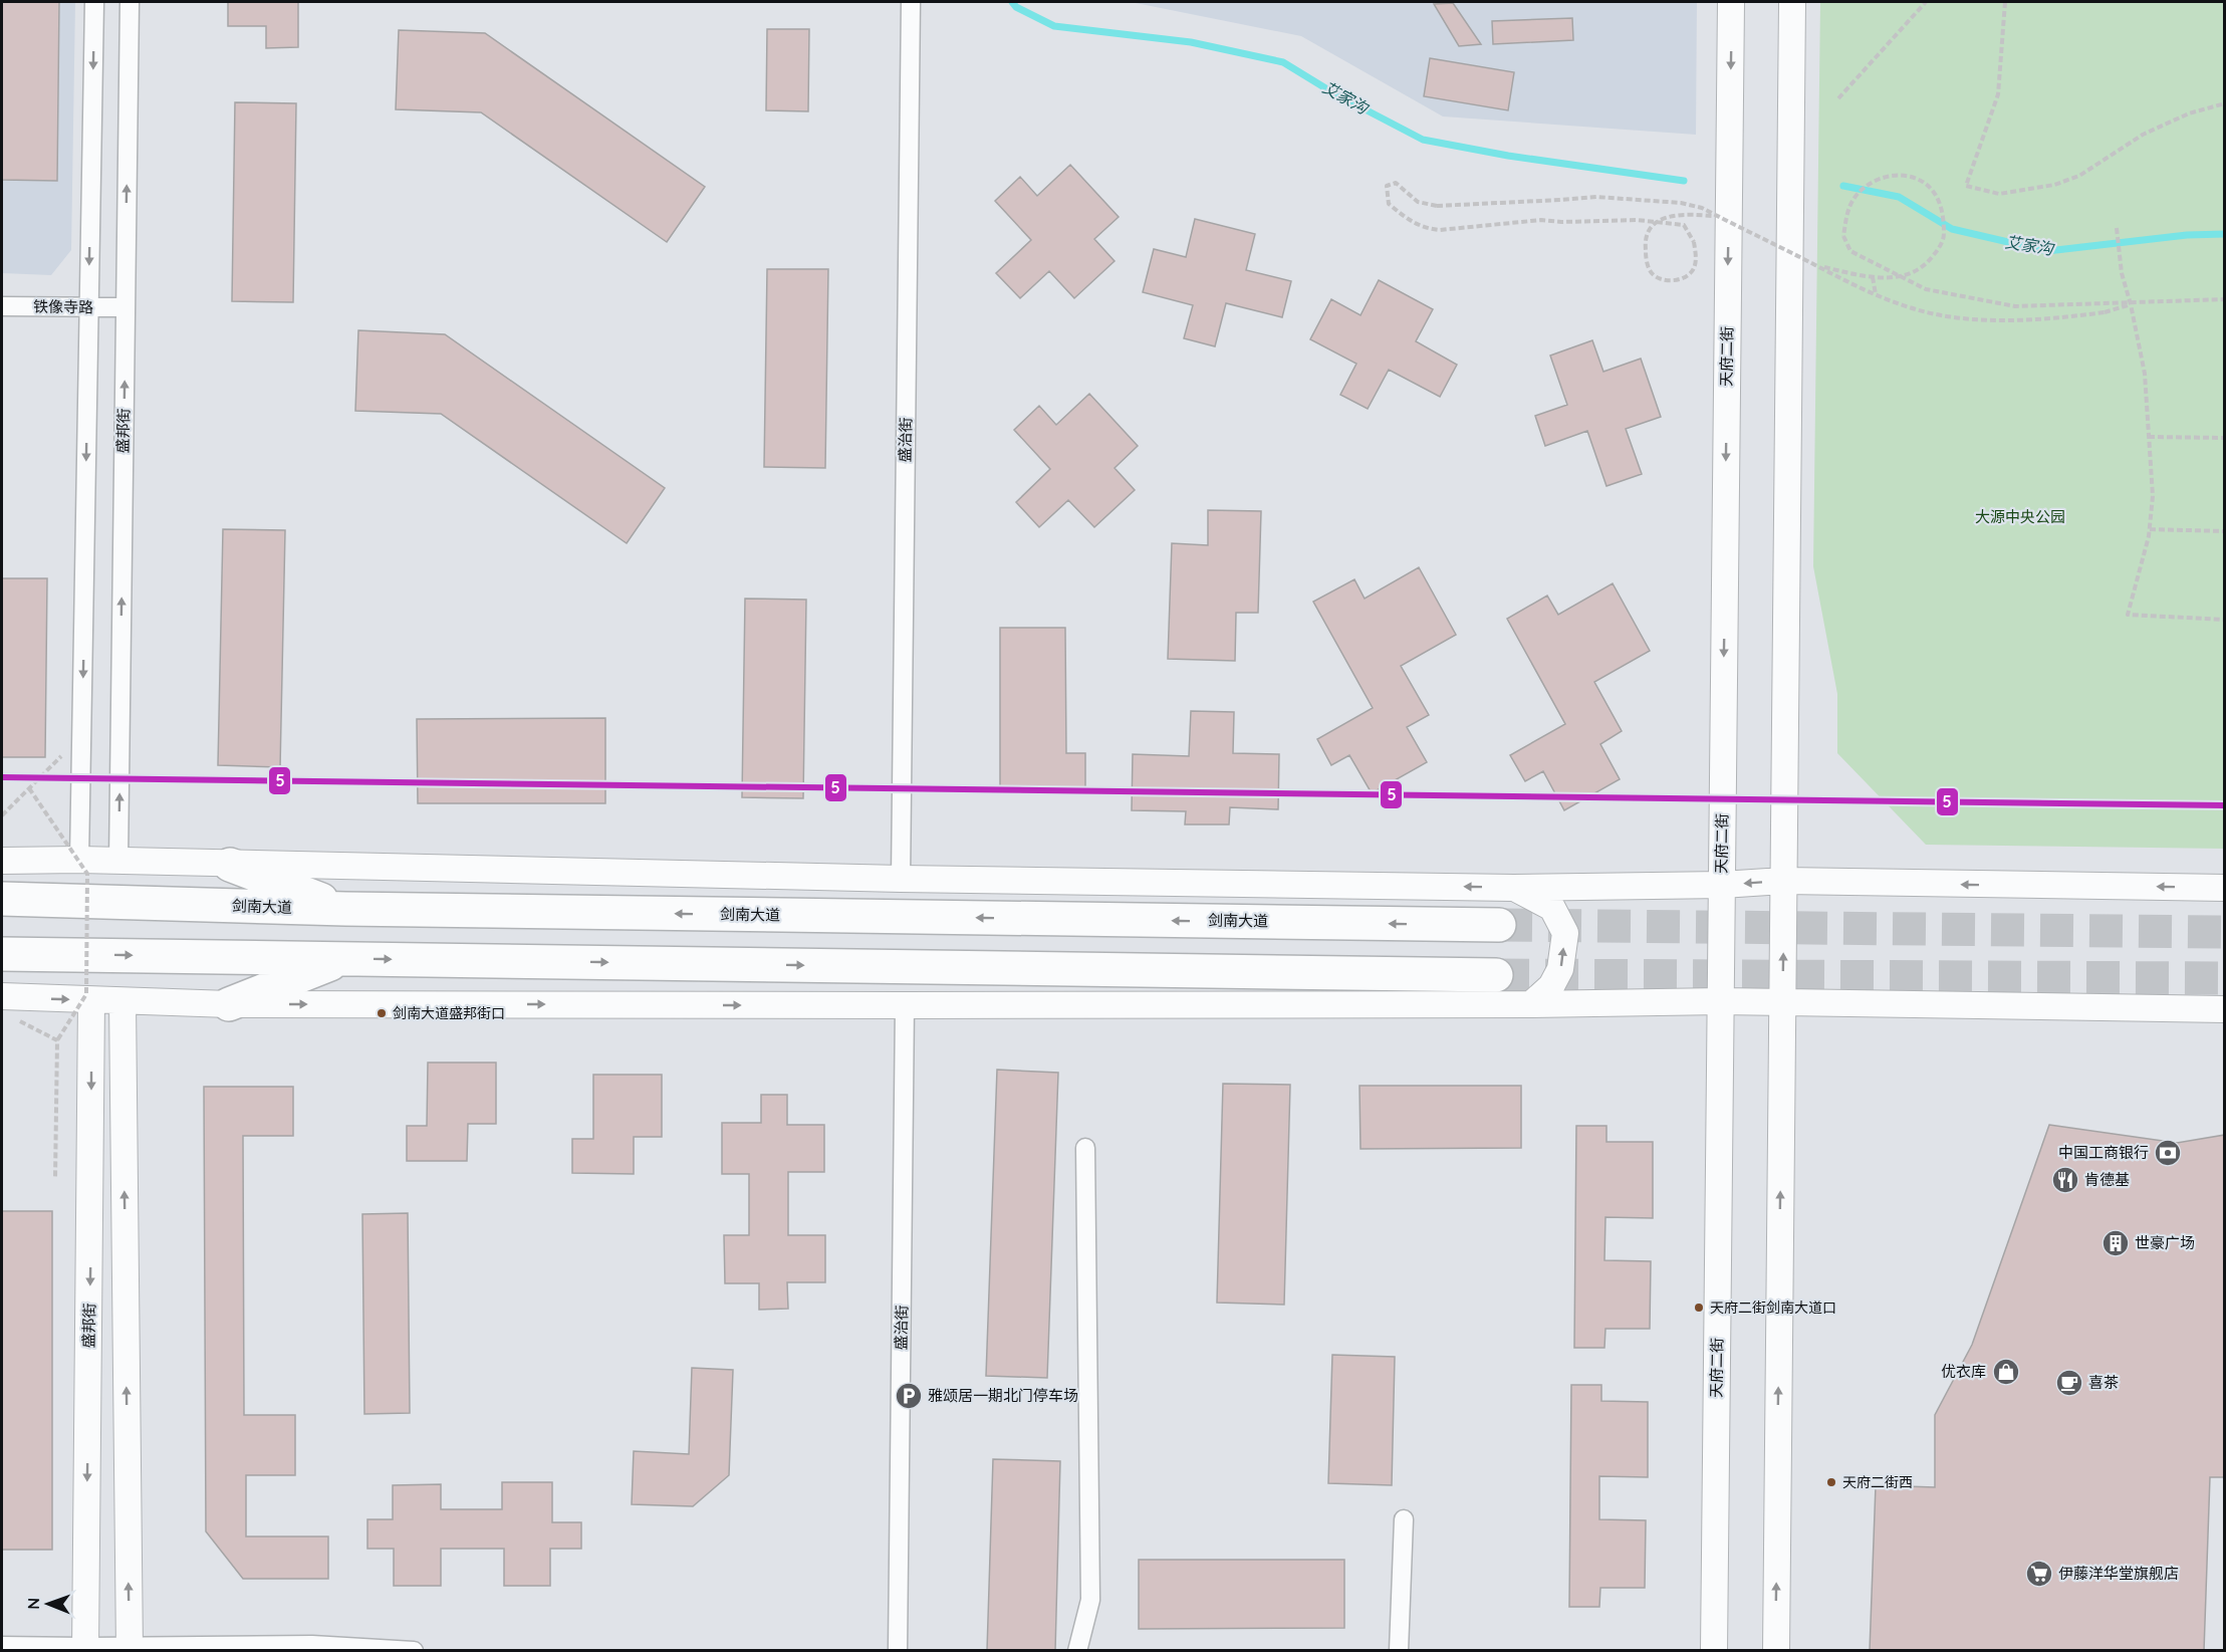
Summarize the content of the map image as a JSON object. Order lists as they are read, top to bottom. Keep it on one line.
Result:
{"streets":{"highway":["剑南大道"],"main road":["天府二街","盛邦街"],"street":["铁像寺路","盛治街"]},"crossings":[["铁像寺路","盛邦街"]],"water":["艾家沟"],"parks":["大源中央公园"],"places":{"other":["剑南大道盛邦街口","天府二街剑南大道口","天府二街西"],"bank":["中国工商银行"],"restaurant":["肯德基"],"building":["世豪广场"],"shop":["优衣库"],"cafe":["喜茶"],"parking":["雅颂居一期北门停车场"],"supermarket":["伊藤洋华堂旗舰店"]},"lines":["transit line 5"],"north":"left"}
